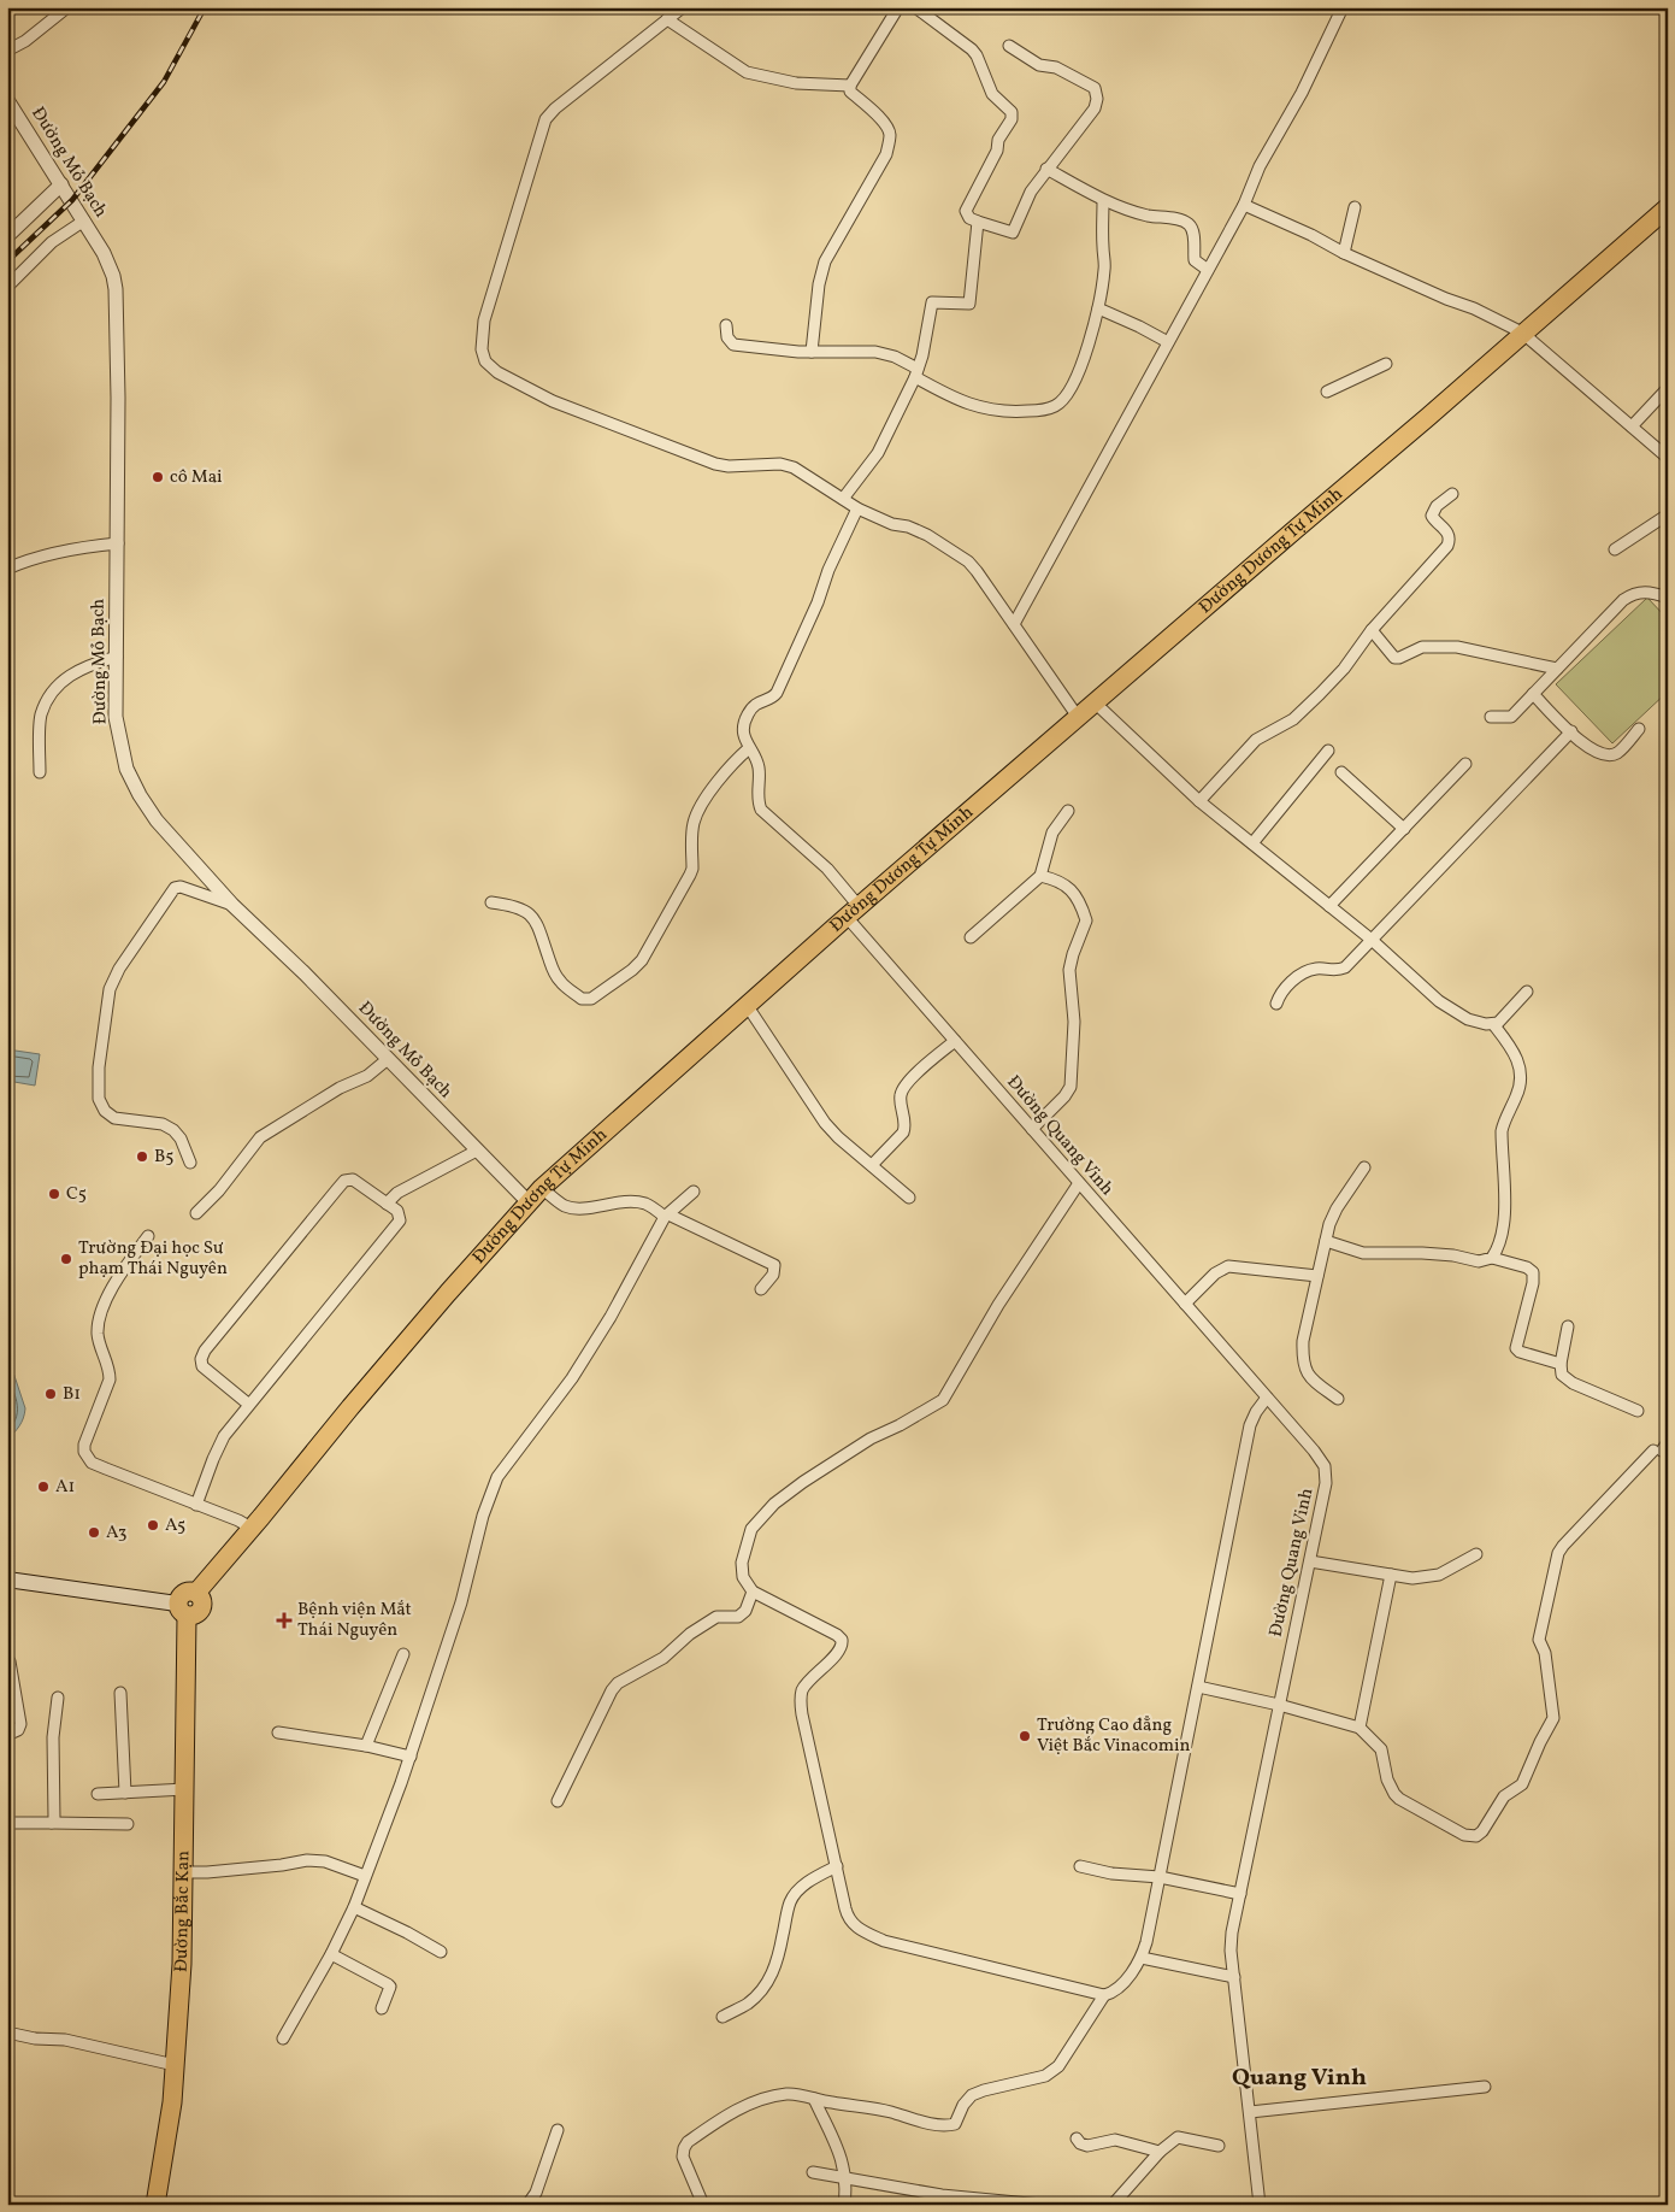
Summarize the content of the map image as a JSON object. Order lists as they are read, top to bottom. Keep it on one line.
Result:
{"streets":{"highway":["Đường Dương Tự Minh","Đường Bắc Kạn"],"street":["Đường Mỏ Bạch","Đường Quang Vinh"]},"crossings":[["Đường Mỏ Bạch","Đường Dương Tự Minh"],["Đường Dương Tự Minh","Đường Quang Vinh"],["Đường Dương Tự Minh","Đường Bắc Kạn"]],"districts":["Quang Vinh"],"places":{"other":["cô Mai","B5","C5","Trường Đại học Sư phạm Thái Nguyên","B1","A1","A5","A3","Trường Cao đẳng Việt Bắc Vinacomin"],"health":["Bệnh viện Mắt Thái Nguyên"]}}
